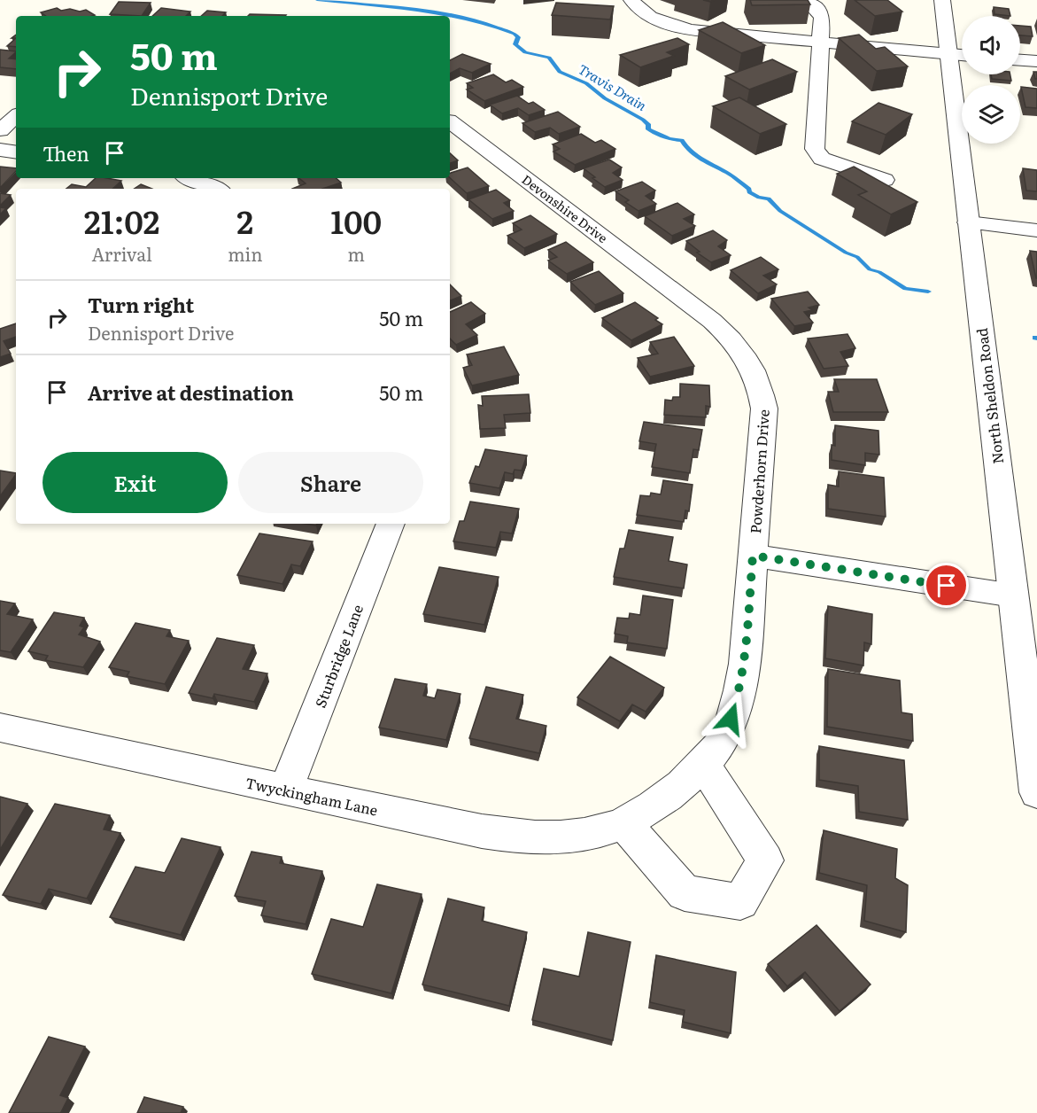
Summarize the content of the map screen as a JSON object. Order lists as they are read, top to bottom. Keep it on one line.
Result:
{"streets":{"street":["Devonshire Drive","North Sheldon Road","Powderhorn Drive","Sturbridge Lane","Twyckingham Lane"]},"crossings":[["Devonshire Drive","Powderhorn Drive"],["Powderhorn Drive","Twyckingham Lane"],["Sturbridge Lane","Twyckingham Lane"]],"water":["Travis Drain"],"page":{"turn":["50 m","Dennisport Drive"],"then":"Then","eta":["21:02","Arrival","2","min","100","m"],"list":[{"name":"Turn right","note":"Dennisport Drive","value":"50 m"},{"name":"Arrive at destination","value":"50 m"}],"buttons":["Exit","Share"]}}
